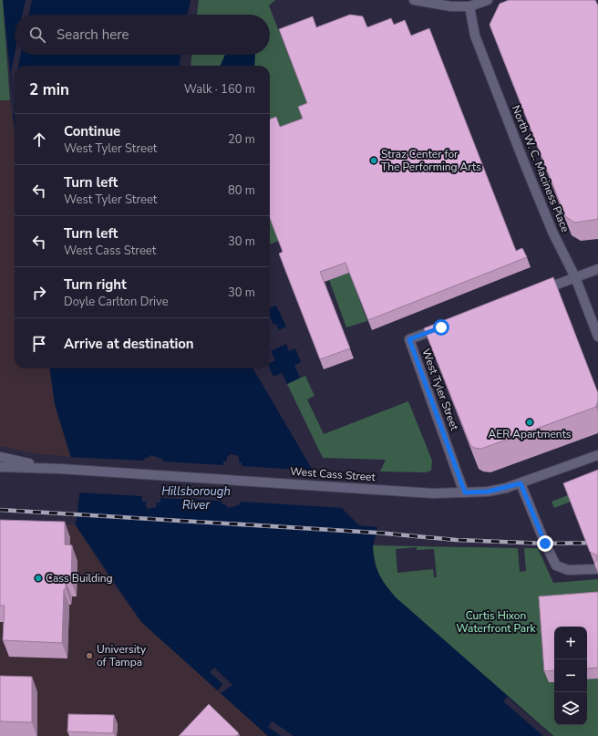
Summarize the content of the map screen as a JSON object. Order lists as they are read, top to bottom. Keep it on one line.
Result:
{"streets":{"street":["North W. C. Maciness Place","West Tyler Street","West Cass Street"]},"crossings":[["West Tyler Street","West Cass Street"]],"water":["Hillsborough River"],"parks":["Curtis Hixon Waterfront Park"],"places":["Straz Center for The Performing Arts","AER Apartments","Cass Building","University of Tampa"],"page":{"search":"Search here","heading":["2 min","Walk · 160 m"],"list":[["Continue","West Tyler Street","20 m"],["Turn left","West Tyler Street","80 m"],["Turn left","West Cass Street","30 m"],["Turn right","Doyle Carlton Drive","30 m"],"Arrive at destination"],"map_buttons":["+","−"]}}
